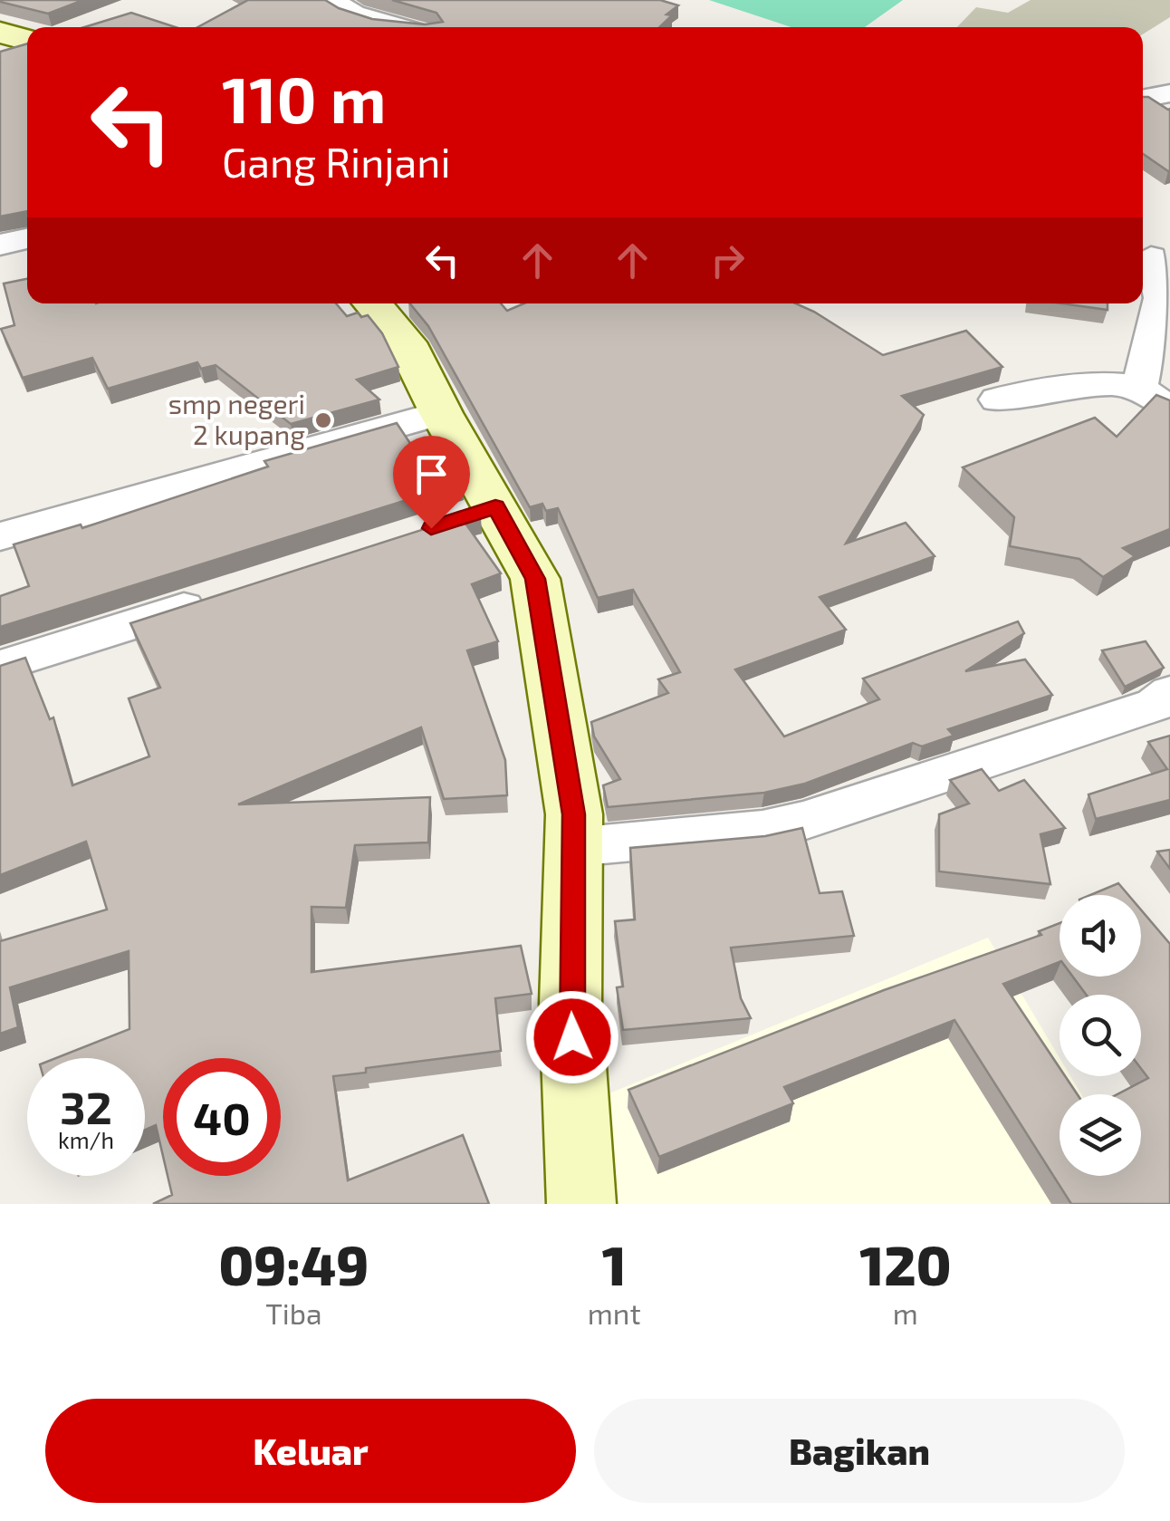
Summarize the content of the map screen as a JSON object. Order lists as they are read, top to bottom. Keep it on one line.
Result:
{"places":["smp negeri 2 kupang"],"page":{"turn":["110 m","Gang Rinjani"],"speed":"32 km/h","limit":"40","eta":["09:49","Tiba","1","mnt","120","m"],"buttons":["Keluar","Bagikan"]}}
